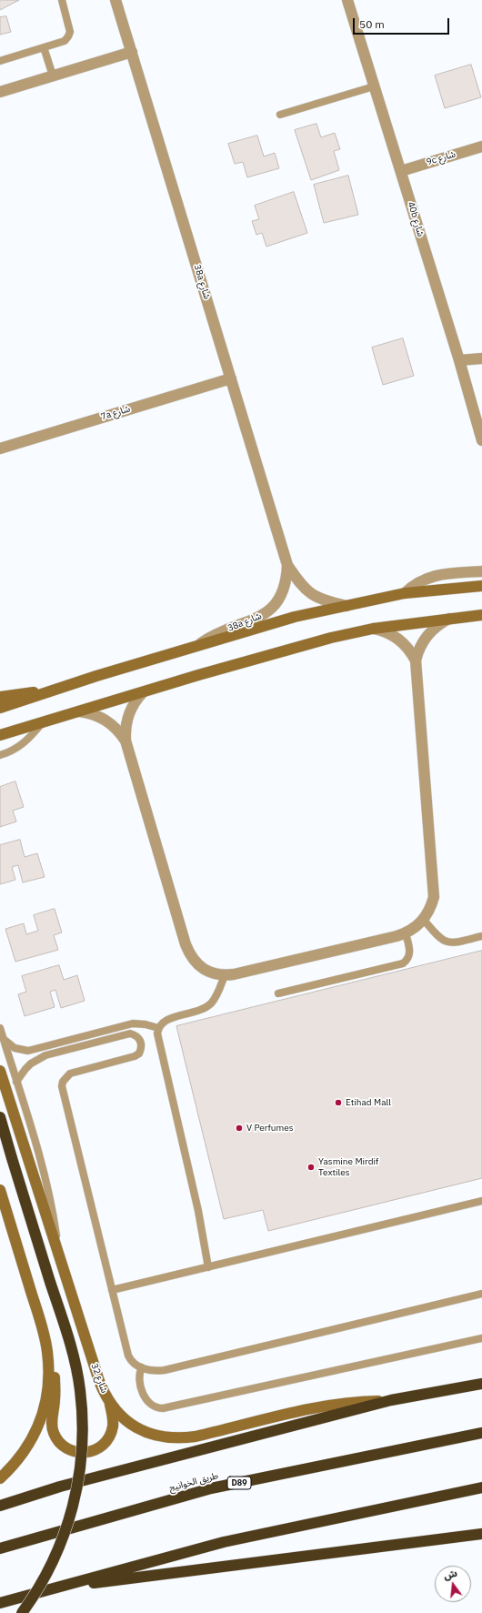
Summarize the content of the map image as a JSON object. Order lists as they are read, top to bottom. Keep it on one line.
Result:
{"streets":{"highway":["طريق الخوانيج","D89"],"street":["9c شارع","40b شارع","38a شارع","7a شارع","شارع 32"]},"crossings":[["9c شارع","40b شارع"],["38a شارع","7a شارع"]],"places":["Etihad Mall","V Perfumes","Yasmine Mirdif Textiles"],"scale_bar":"50 m","north":"top"}
